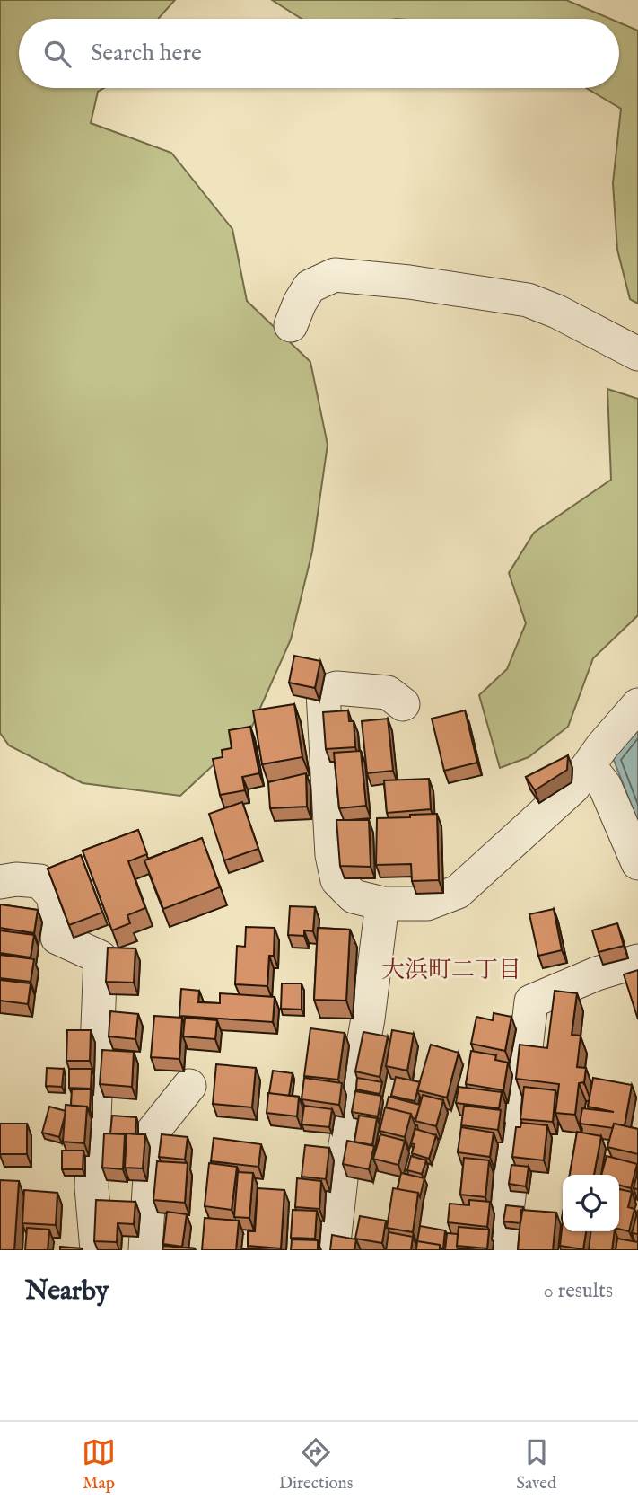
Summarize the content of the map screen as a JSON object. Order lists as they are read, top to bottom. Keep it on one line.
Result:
{"districts":["大浜町二丁目"],"page":{"search":"Search here","heading":["Nearby","0 results"],"nav":["Map","Directions","Saved"]}}
